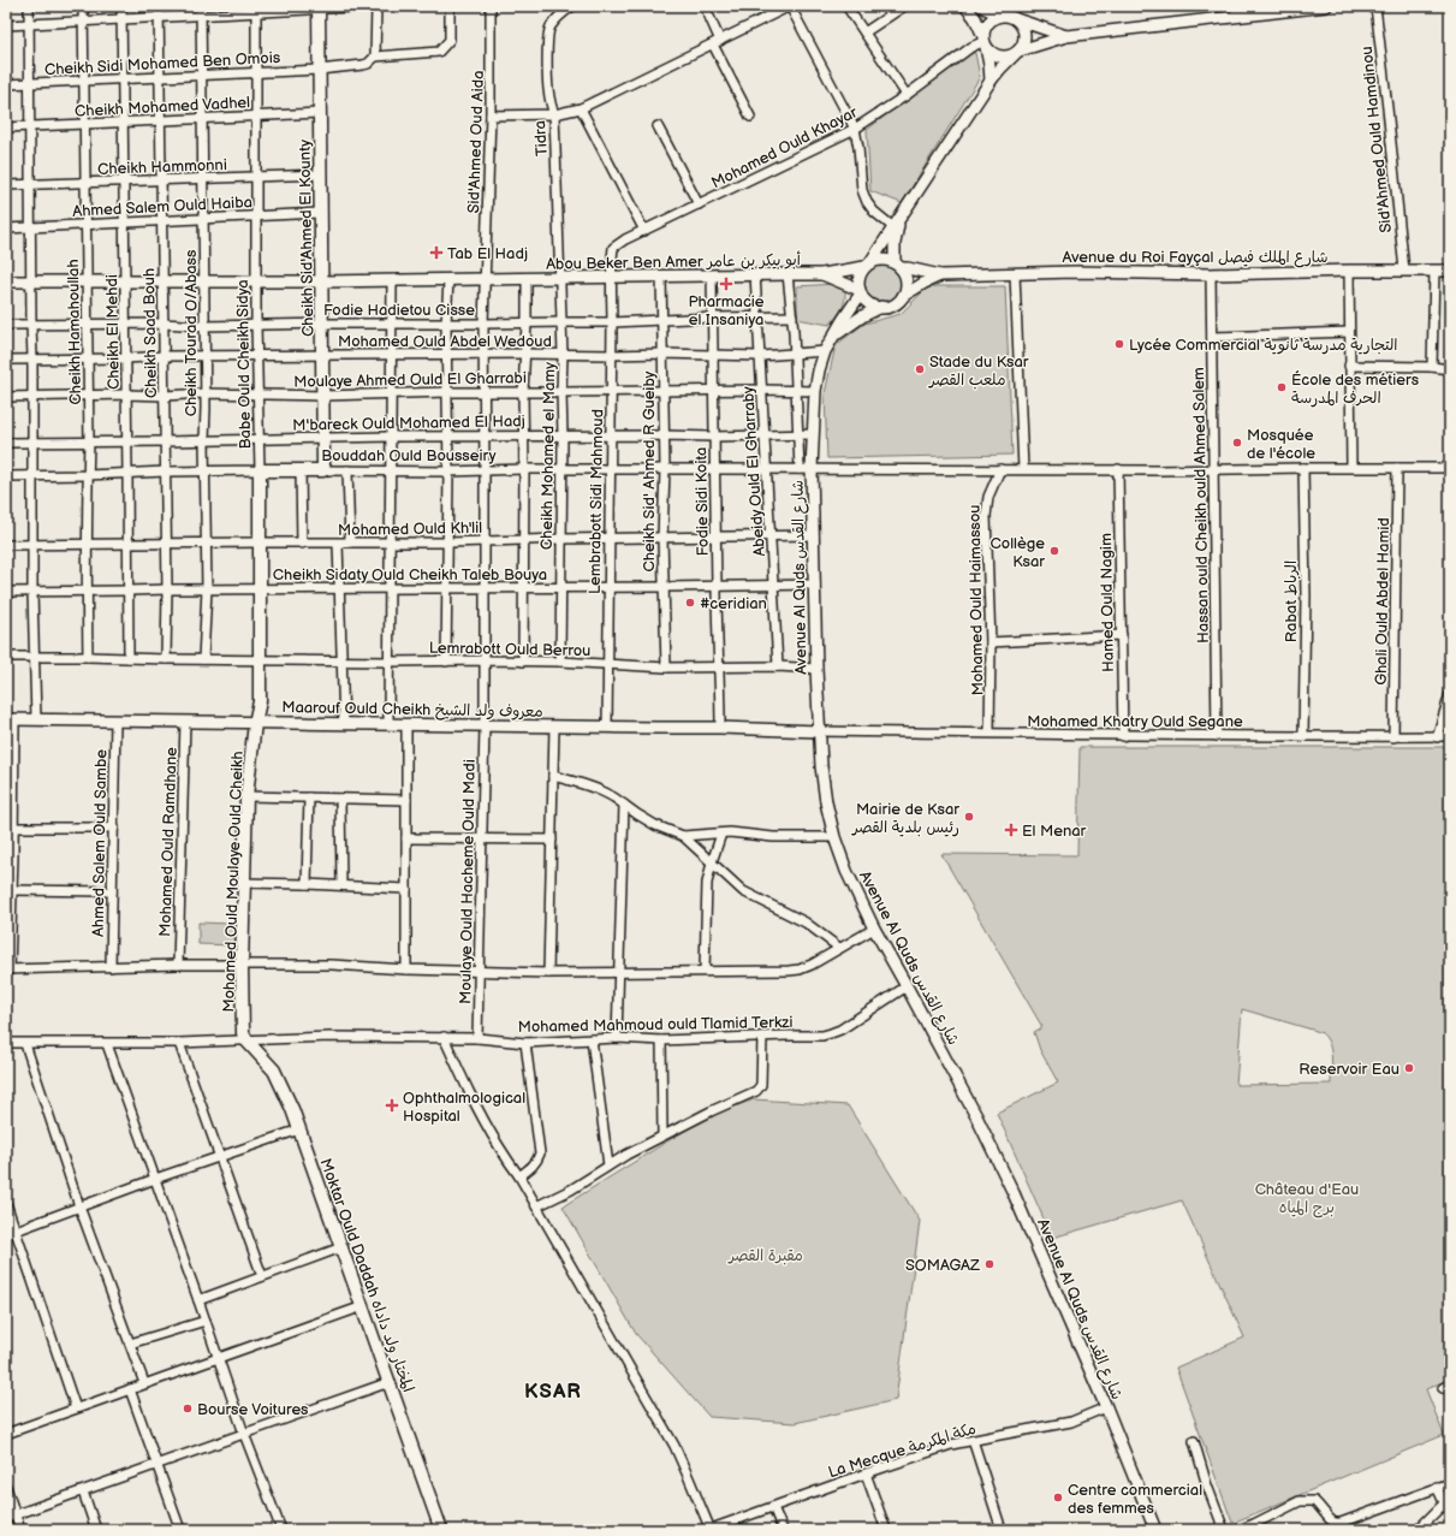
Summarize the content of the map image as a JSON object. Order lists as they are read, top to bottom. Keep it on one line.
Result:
{"streets":{"main road":["Cheikh Sid'Ahmed El Kounty","Babe Ould Cheikh Sidya","Bouddah Ould Bousseiry","Mohamed Ould Moulaye Ould Cheikh","Moktar Ould Daddah المختار ولد داداه"],"street":["Cheikh Sidi Mohamed Ben Omois","Cheikh Mohamed Vadhel","Tidra","Sid'Ahmed Ould Hamdinou","Sid'Ahmed Oud Aida","Mohamed Ould Khayar","Cheikh Hammonni","Ahmed Salem Ould Haiba","Avenue du Roi Fayçal شارع الملك فيصل","Abou Beker Ben Amer أبو بيكر بن عامر","Fodie Hadietou Cisse","Cheikh Hamahoullah","Cheikh El Mehdi","Cheikh Saad Bouh","Cheikh Tourad O/Abass","Mohamed Ould Abdel Wedoud","Moulaye Ahmed Ould El Gharrabi","M'bareck Ould Mohamed El Hadj","Cheikh Mohamed el Mamy","Cheikh Sid' Ahmed R Gueiby","Abeidy Ould El Gharraby","Lembrabott Sidi Mahmoud","Fodie Sidi Koita","Hassan ould Cheikh ould Ahmed Salem","Mohamed Ould Kh'lil","Cheikh Sidaty Ould Cheikh Taleb Bouya","Avenue Al Quds شارع القدس","Mohamed Ould Haimassou","Rabat الرباط","Ghali Ould Abdel Hamid","Hamed Ould Nagim","Lemrabott Ould Berrou","Maarouf Ould Cheikh معروف ولد الشيخ","Mohamed Khatry Ould Segane","Mohamed Ould Ramdhane","Ahmed Salem Ould Sambe","Moulaye Ould Hacheme Ould Madi","Mohamed Mahmoud ould Tlamid Terkzi","La Mecque مكة المكرمة"]},"crossings":[["Cheikh Sidi Mohamed Ben Omois","Cheikh Sid'Ahmed El Kounty"],["Cheikh Sidi Mohamed Ben Omois","Cheikh Hamahoullah"],["Cheikh Sidi Mohamed Ben Omois","Cheikh El Mehdi"],["Cheikh Sidi Mohamed Ben Omois","Cheikh Saad Bouh"],["Cheikh Sidi Mohamed Ben Omois","Cheikh Tourad O/Abass"],["Cheikh Sidi Mohamed Ben Omois","Babe Ould Cheikh Sidya"],["Cheikh Mohamed Vadhel","Cheikh Sid'Ahmed El Kounty"],["Cheikh Mohamed Vadhel","Cheikh Hamahoullah"],["Cheikh Mohamed Vadhel","Cheikh El Mehdi"],["Cheikh Mohamed Vadhel","Cheikh Saad Bouh"],["Cheikh Mohamed Vadhel","Cheikh Tourad O/Abass"],["Cheikh Mohamed Vadhel","Babe Ould Cheikh Sidya"],["Tidra","Abou Beker Ben Amer أبو بيكر بن عامر"],["Tidra","Cheikh Mohamed el Mamy"],["Sid'Ahmed Ould Hamdinou","Avenue du Roi Fayçal شارع الملك فيصل"],["Sid'Ahmed Oud Aida","Abou Beker Ben Amer أبو بيكر بن عامر"],["Sid'Ahmed Oud Aida","Fodie Hadietou Cisse"],["Sid'Ahmed Oud Aida","Mohamed Ould Abdel Wedoud"],["Sid'Ahmed Oud Aida","Moulaye Ahmed Ould El Gharrabi"],["Sid'Ahmed Oud Aida","M'bareck Ould Mohamed El Hadj"],["Sid'Ahmed Oud Aida","Bouddah Ould Bousseiry"],["Sid'Ahmed Oud Aida","Moulaye Ould Hacheme Ould Madi"],["Mohamed Ould Khayar","Abou Beker Ben Amer أبو بيكر بن عامر"],["Mohamed Ould Khayar","Lembrabott Sidi Mahmoud"],["Cheikh Hammonni","Cheikh Sid'Ahmed El Kounty"],["Cheikh Hammonni","Cheikh Hamahoullah"],["Cheikh Hammonni","Cheikh El Mehdi"],["Cheikh Hammonni","Cheikh Saad Bouh"],["Cheikh Hammonni","Cheikh Tourad O/Abass"],["Cheikh Hammonni","Babe Ould Cheikh Sidya"],["Ahmed Salem Ould Haiba","Cheikh Sid'Ahmed El Kounty"],["Ahmed Salem Ould Haiba","Cheikh Hamahoullah"],["Ahmed Salem Ould Haiba","Cheikh El Mehdi"],["Ahmed Salem Ould Haiba","Cheikh Saad Bouh"],["Ahmed Salem Ould Haiba","Cheikh Tourad O/Abass"],["Ahmed Salem Ould Haiba","Babe Ould Cheikh Sidya"],["Cheikh Sid'Ahmed El Kounty","Abou Beker Ben Amer أبو بيكر بن عامر"],["Cheikh Sid'Ahmed El Kounty","Fodie Hadietou Cisse"],["Cheikh Sid'Ahmed El Kounty","Mohamed Ould Abdel Wedoud"],["Cheikh Sid'Ahmed El Kounty","Moulaye Ahmed Ould El Gharrabi"],["Cheikh Sid'Ahmed El Kounty","M'bareck Ould Mohamed El Hadj"],["Cheikh Sid'Ahmed El Kounty","Bouddah Ould Bousseiry"],["Avenue du Roi Fayçal شارع الملك فيصل","Hassan ould Cheikh ould Ahmed Salem"],["Abou Beker Ben Amer أبو بيكر بن عامر","Cheikh Hamahoullah"],["Abou Beker Ben Amer أبو بيكر بن عامر","Cheikh El Mehdi"],["Abou Beker Ben Amer أبو بيكر بن عامر","Cheikh Saad Bouh"],["Abou Beker Ben Amer أبو بيكر بن عامر","Cheikh Tourad O/Abass"],["Abou Beker Ben Amer أبو بيكر بن عامر","Babe Ould Cheikh Sidya"],["Abou Beker Ben Amer أبو بيكر بن عامر","Cheikh Mohamed el Mamy"],["Abou Beker Ben Amer أبو بيكر بن عامر","Cheikh Sid' Ahmed R Gueiby"],["Abou Beker Ben Amer أبو بيكر بن عامر","Abeidy Ould El Gharraby"],["Abou Beker Ben Amer أبو بيكر بن عامر","Lembrabott Sidi Mahmoud"],["Abou Beker Ben Amer أبو بيكر بن عامر","Fodie Sidi Koita"],["Abou Beker Ben Amer أبو بيكر بن عامر","Avenue Al Quds شارع القدس"],["Fodie Hadietou Cisse","Cheikh Hamahoullah"],["Fodie Hadietou Cisse","Cheikh El Mehdi"],["Fodie Hadietou Cisse","Cheikh Saad Bouh"],["Fodie Hadietou Cisse","Cheikh Tourad O/Abass"],["Fodie Hadietou Cisse","Babe Ould Cheikh Sidya"],["Fodie Hadietou Cisse","Cheikh Mohamed el Mamy"],["Fodie Hadietou Cisse","Cheikh Sid' Ahmed R Gueiby"],["Fodie Hadietou Cisse","Abeidy Ould El Gharraby"],["Fodie Hadietou Cisse","Lembrabott Sidi Mahmoud"],["Fodie Hadietou Cisse","Fodie Sidi Koita"],["Cheikh Hamahoullah","Mohamed Ould Abdel Wedoud"],["Cheikh Hamahoullah","Moulaye Ahmed Ould El Gharrabi"],["Cheikh Hamahoullah","M'bareck Ould Mohamed El Hadj"],["Cheikh Hamahoullah","Bouddah Ould Bousseiry"],["Cheikh Hamahoullah","Mohamed Ould Kh'lil"],["Cheikh Hamahoullah","Cheikh Sidaty Ould Cheikh Taleb Bouya"],["Cheikh Hamahoullah","Lemrabott Ould Berrou"],["Cheikh El Mehdi","Mohamed Ould Abdel Wedoud"],["Cheikh El Mehdi","Moulaye Ahmed Ould El Gharrabi"],["Cheikh El Mehdi","M'bareck Ould Mohamed El Hadj"],["Cheikh El Mehdi","Bouddah Ould Bousseiry"],["Cheikh El Mehdi","Mohamed Ould Kh'lil"],["Cheikh El Mehdi","Cheikh Sidaty Ould Cheikh Taleb Bouya"],["Cheikh El Mehdi","Lemrabott Ould Berrou"],["Cheikh Saad Bouh","Mohamed Ould Abdel Wedoud"],["Cheikh Saad Bouh","Moulaye Ahmed Ould El Gharrabi"],["Cheikh Saad Bouh","M'bareck Ould Mohamed El Hadj"],["Cheikh Saad Bouh","Bouddah Ould Bousseiry"],["Cheikh Saad Bouh","Mohamed Ould Kh'lil"],["Cheikh Saad Bouh","Cheikh Sidaty Ould Cheikh Taleb Bouya"],["Cheikh Saad Bouh","Lemrabott Ould Berrou"],["Cheikh Tourad O/Abass","Mohamed Ould Abdel Wedoud"],["Cheikh Tourad O/Abass","Moulaye Ahmed Ould El Gharrabi"],["Cheikh Tourad O/Abass","M'bareck Ould Mohamed El Hadj"],["Cheikh Tourad O/Abass","Bouddah Ould Bousseiry"],["Cheikh Tourad O/Abass","Mohamed Ould Kh'lil"],["Cheikh Tourad O/Abass","Cheikh Sidaty Ould Cheikh Taleb Bouya"],["Cheikh Tourad O/Abass","Lemrabott Ould Berrou"],["Mohamed Ould Abdel Wedoud","Babe Ould Cheikh Sidya"],["Mohamed Ould Abdel Wedoud","Cheikh Mohamed el Mamy"],["Mohamed Ould Abdel Wedoud","Cheikh Sid' Ahmed R Gueiby"],["Mohamed Ould Abdel Wedoud","Abeidy Ould El Gharraby"],["Mohamed Ould Abdel Wedoud","Lembrabott Sidi Mahmoud"],["Mohamed Ould Abdel Wedoud","Fodie Sidi Koita"],["Mohamed Ould Abdel Wedoud","Avenue Al Quds شارع القدس"],["Babe Ould Cheikh Sidya","Moulaye Ahmed Ould El Gharrabi"],["Babe Ould Cheikh Sidya","M'bareck Ould Mohamed El Hadj"],["Babe Ould Cheikh Sidya","Bouddah Ould Bousseiry"],["Babe Ould Cheikh Sidya","Mohamed Ould Kh'lil"],["Babe Ould Cheikh Sidya","Cheikh Sidaty Ould Cheikh Taleb Bouya"],["Babe Ould Cheikh Sidya","Lemrabott Ould Berrou"],["Babe Ould Cheikh Sidya","Maarouf Ould Cheikh معروف ولد الشيخ"],["Babe Ould Cheikh Sidya","Mohamed Ould Moulaye Ould Cheikh"],["Moulaye Ahmed Ould El Gharrabi","Cheikh Mohamed el Mamy"],["Moulaye Ahmed Ould El Gharrabi","Cheikh Sid' Ahmed R Gueiby"],["Moulaye Ahmed Ould El Gharrabi","Abeidy Ould El Gharraby"],["Moulaye Ahmed Ould El Gharrabi","Lembrabott Sidi Mahmoud"],["Moulaye Ahmed Ould El Gharrabi","Fodie Sidi Koita"],["Moulaye Ahmed Ould El Gharrabi","Avenue Al Quds شارع القدس"],["M'bareck Ould Mohamed El Hadj","Cheikh Mohamed el Mamy"],["M'bareck Ould Mohamed El Hadj","Cheikh Sid' Ahmed R Gueiby"],["M'bareck Ould Mohamed El Hadj","Abeidy Ould El Gharraby"],["M'bareck Ould Mohamed El Hadj","Lembrabott Sidi Mahmoud"],["M'bareck Ould Mohamed El Hadj","Fodie Sidi Koita"],["M'bareck Ould Mohamed El Hadj","Avenue Al Quds شارع القدس"],["Bouddah Ould Bousseiry","Cheikh Mohamed el Mamy"],["Bouddah Ould Bousseiry","Cheikh Sid' Ahmed R Gueiby"],["Bouddah Ould Bousseiry","Abeidy Ould El Gharraby"],["Bouddah Ould Bousseiry","Lembrabott Sidi Mahmoud"],["Bouddah Ould Bousseiry","Fodie Sidi Koita"],["Bouddah Ould Bousseiry","Hassan ould Cheikh ould Ahmed Salem"],["Bouddah Ould Bousseiry","Avenue Al Quds شارع القدس"],["Bouddah Ould Bousseiry","Mohamed Ould Haimassou"],["Bouddah Ould Bousseiry","Rabat الرباط"],["Bouddah Ould Bousseiry","Ghali Ould Abdel Hamid"],["Bouddah Ould Bousseiry","Hamed Ould Nagim"],["Bouddah Ould Bousseiry","Moulaye Ould Hacheme Ould Madi"],["Cheikh Mohamed el Mamy","Mohamed Ould Kh'lil"],["Cheikh Mohamed el Mamy","Cheikh Sidaty Ould Cheikh Taleb Bouya"],["Cheikh Mohamed el Mamy","Lemrabott Ould Berrou"],["Cheikh Sid' Ahmed R Gueiby","Mohamed Ould Kh'lil"],["Cheikh Sid' Ahmed R Gueiby","Cheikh Sidaty Ould Cheikh Taleb Bouya"],["Cheikh Sid' Ahmed R Gueiby","Lemrabott Ould Berrou"],["Abeidy Ould El Gharraby","Mohamed Ould Kh'lil"],["Abeidy Ould El Gharraby","Cheikh Sidaty Ould Cheikh Taleb Bouya"],["Abeidy Ould El Gharraby","Lemrabott Ould Berrou"],["Lembrabott Sidi Mahmoud","Mohamed Ould Kh'lil"],["Lembrabott Sidi Mahmoud","Cheikh Sidaty Ould Cheikh Taleb Bouya"],["Lembrabott Sidi Mahmoud","Lemrabott Ould Berrou"],["Lembrabott Sidi Mahmoud","Maarouf Ould Cheikh معروف ولد الشيخ"],["Fodie Sidi Koita","Mohamed Ould Kh'lil"],["Fodie Sidi Koita","Cheikh Sidaty Ould Cheikh Taleb Bouya"],["Fodie Sidi Koita","Lemrabott Ould Berrou"],["Fodie Sidi Koita","Maarouf Ould Cheikh معروف ولد الشيخ"],["Hassan ould Cheikh ould Ahmed Salem","Mohamed Khatry Ould Segane"],["Mohamed Ould Kh'lil","Avenue Al Quds شارع القدس"],["Mohamed Ould Kh'lil","Moulaye Ould Hacheme Ould Madi"],["Cheikh Sidaty Ould Cheikh Taleb Bouya","Avenue Al Quds شارع القدس"],["Cheikh Sidaty Ould Cheikh Taleb Bouya","Moulaye Ould Hacheme Ould Madi"],["Avenue Al Quds شارع القدس","Lemrabott Ould Berrou"],["Avenue Al Quds شارع القدس","Maarouf Ould Cheikh معروف ولد الشيخ"],["Avenue Al Quds شارع القدس","Mohamed Khatry Ould Segane"],["Avenue Al Quds شارع القدس","Mohamed Mahmoud ould Tlamid Terkzi"],["Avenue Al Quds شارع القدس","La Mecque مكة المكرمة"],["Mohamed Ould Haimassou","Mohamed Khatry Ould Segane"],["Rabat الرباط","Mohamed Khatry Ould Segane"],["Ghali Ould Abdel Hamid","Mohamed Khatry Ould Segane"],["Hamed Ould Nagim","Mohamed Khatry Ould Segane"],["Lemrabott Ould Berrou","Moulaye Ould Hacheme Ould Madi"],["Maarouf Ould Cheikh معروف ولد الشيخ","Mohamed Khatry Ould Segane"],["Maarouf Ould Cheikh معروف ولد الشيخ","Mohamed Ould Ramdhane"],["Maarouf Ould Cheikh معروف ولد الشيخ","Ahmed Salem Ould Sambe"],["Maarouf Ould Cheikh معروف ولد الشيخ","Mohamed Ould Moulaye Ould Cheikh"],["Maarouf Ould Cheikh معروف ولد الشيخ","Moulaye Ould Hacheme Ould Madi"],["Mohamed Ould Moulaye Ould Cheikh","Mohamed Mahmoud ould Tlamid Terkzi"],["Mohamed Ould Moulaye Ould Cheikh","Moktar Ould Daddah المختار ولد داداه"],["Moulaye Ould Hacheme Ould Madi","Mohamed Mahmoud ould Tlamid Terkzi"],["Mohamed Mahmoud ould Tlamid Terkzi","Moktar Ould Daddah المختار ولد داداه"]],"districts":["KSAR"],"parks":["Château d'Eau برج المياه","مقبرة القصر"],"places":{"health":["Tab El Hadj","Pharmacie el Insaniya","El Menar","Ophthalmological Hospital"],"other":["Lycée Commercial التجارية مدرسة ثانوية","Stade du Ksar ملعب القصر","École des métiers الحرف المدرسة","Mosquée de l'école","Collège Ksar","#ceridian","Mairie de Ksar رئيس بلدية القصر","Reservoir Eau","SOMAGAZ","Bourse Voitures","Centre commercial des femmes"]}}
